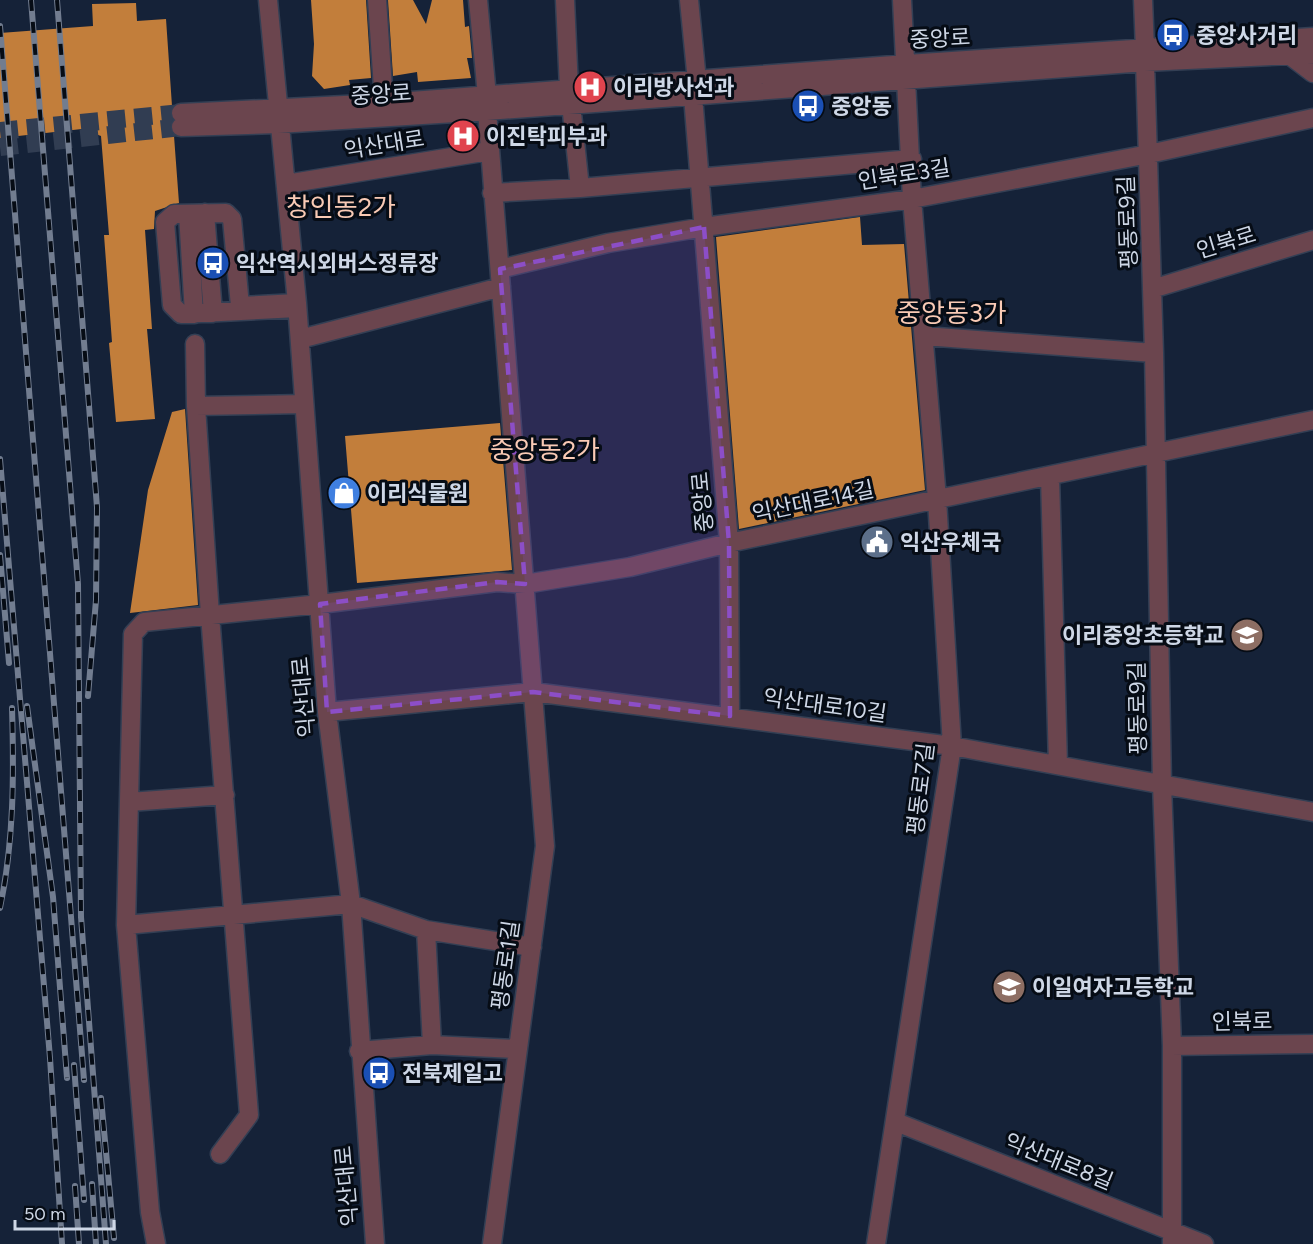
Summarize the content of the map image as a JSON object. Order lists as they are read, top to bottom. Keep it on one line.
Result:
{"streets":{"street":["중앙로","익산대로","인북로3길","평동로9길","인북로","익산대로14길","익산대로10길","평동로7길","평동로1길","익산대로8길"]},"crossings":[["중앙로","익산대로"],["중앙로","인북로3길"],["중앙로","평동로9길"],["중앙로","익산대로14길"],["중앙로","익산대로10길"],["중앙로","평동로7길"],["익산대로","익산대로14길"],["익산대로","익산대로10길"],["인북로3길","평동로9길"],["인북로3길","평동로7길"],["평동로9길","인북로"],["평동로9길","익산대로14길"],["평동로9길","익산대로10길"],["평동로9길","익산대로8길"],["익산대로14길","평동로7길"],["익산대로10길","평동로7길"],["익산대로10길","평동로1길"],["평동로7길","익산대로8길"]],"districts":["창인동2가","중앙동3가","중앙동2가"],"places":{"bus stop":["중앙사거리","중앙동","익산역시외버스정류장","전북제일고"],"hospital":["이리방사선과","이진탁피부과"],"shop":["이리식물원"],"public building":["익산우체국"],"school or university":["이리중앙초등학교","이일여자고등학교"]},"scale_bar":"50 m"}
